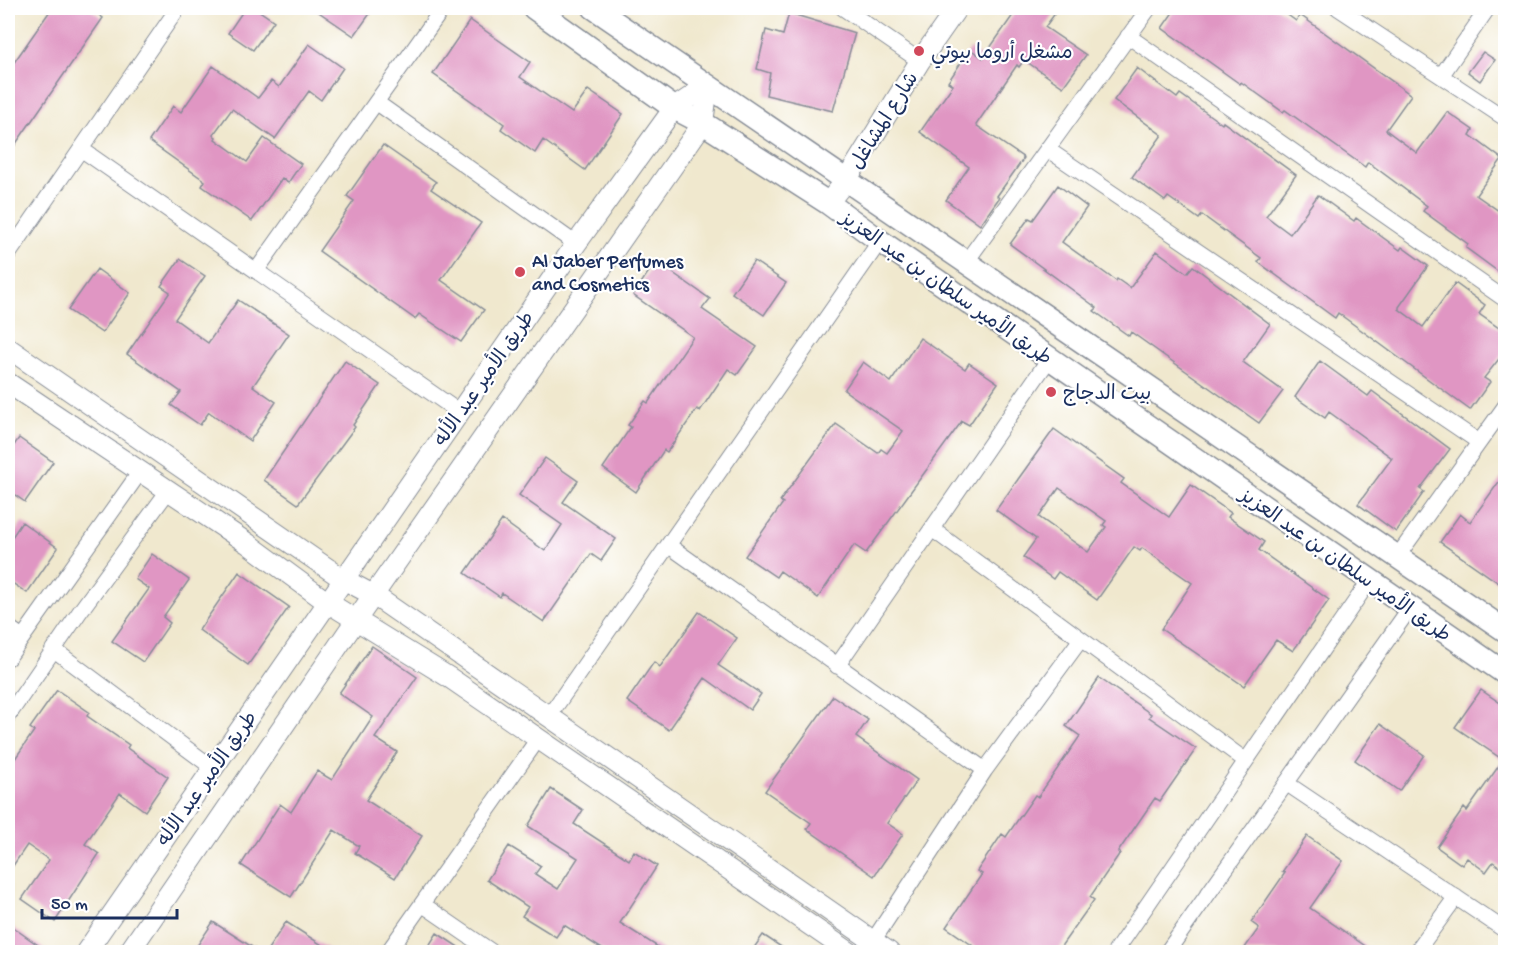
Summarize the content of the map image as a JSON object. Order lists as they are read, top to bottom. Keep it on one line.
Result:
{"streets":{"main road":["طريق الأمير سلطان بن عبد العزيز"],"street":["شارع المشاغل","طريق الأمير عبد الأله"]},"crossings":[["شارع المشاغل","طريق الأمير سلطان بن عبد العزيز"],["طريق الأمير سلطان بن عبد العزيز","طريق الأمير عبد الأله"]],"places":["مشغل أروما بيوتي","Al Jaber Perfumes and Cosmetics","بيت الدجاج"],"scale_bar":"50 m"}
